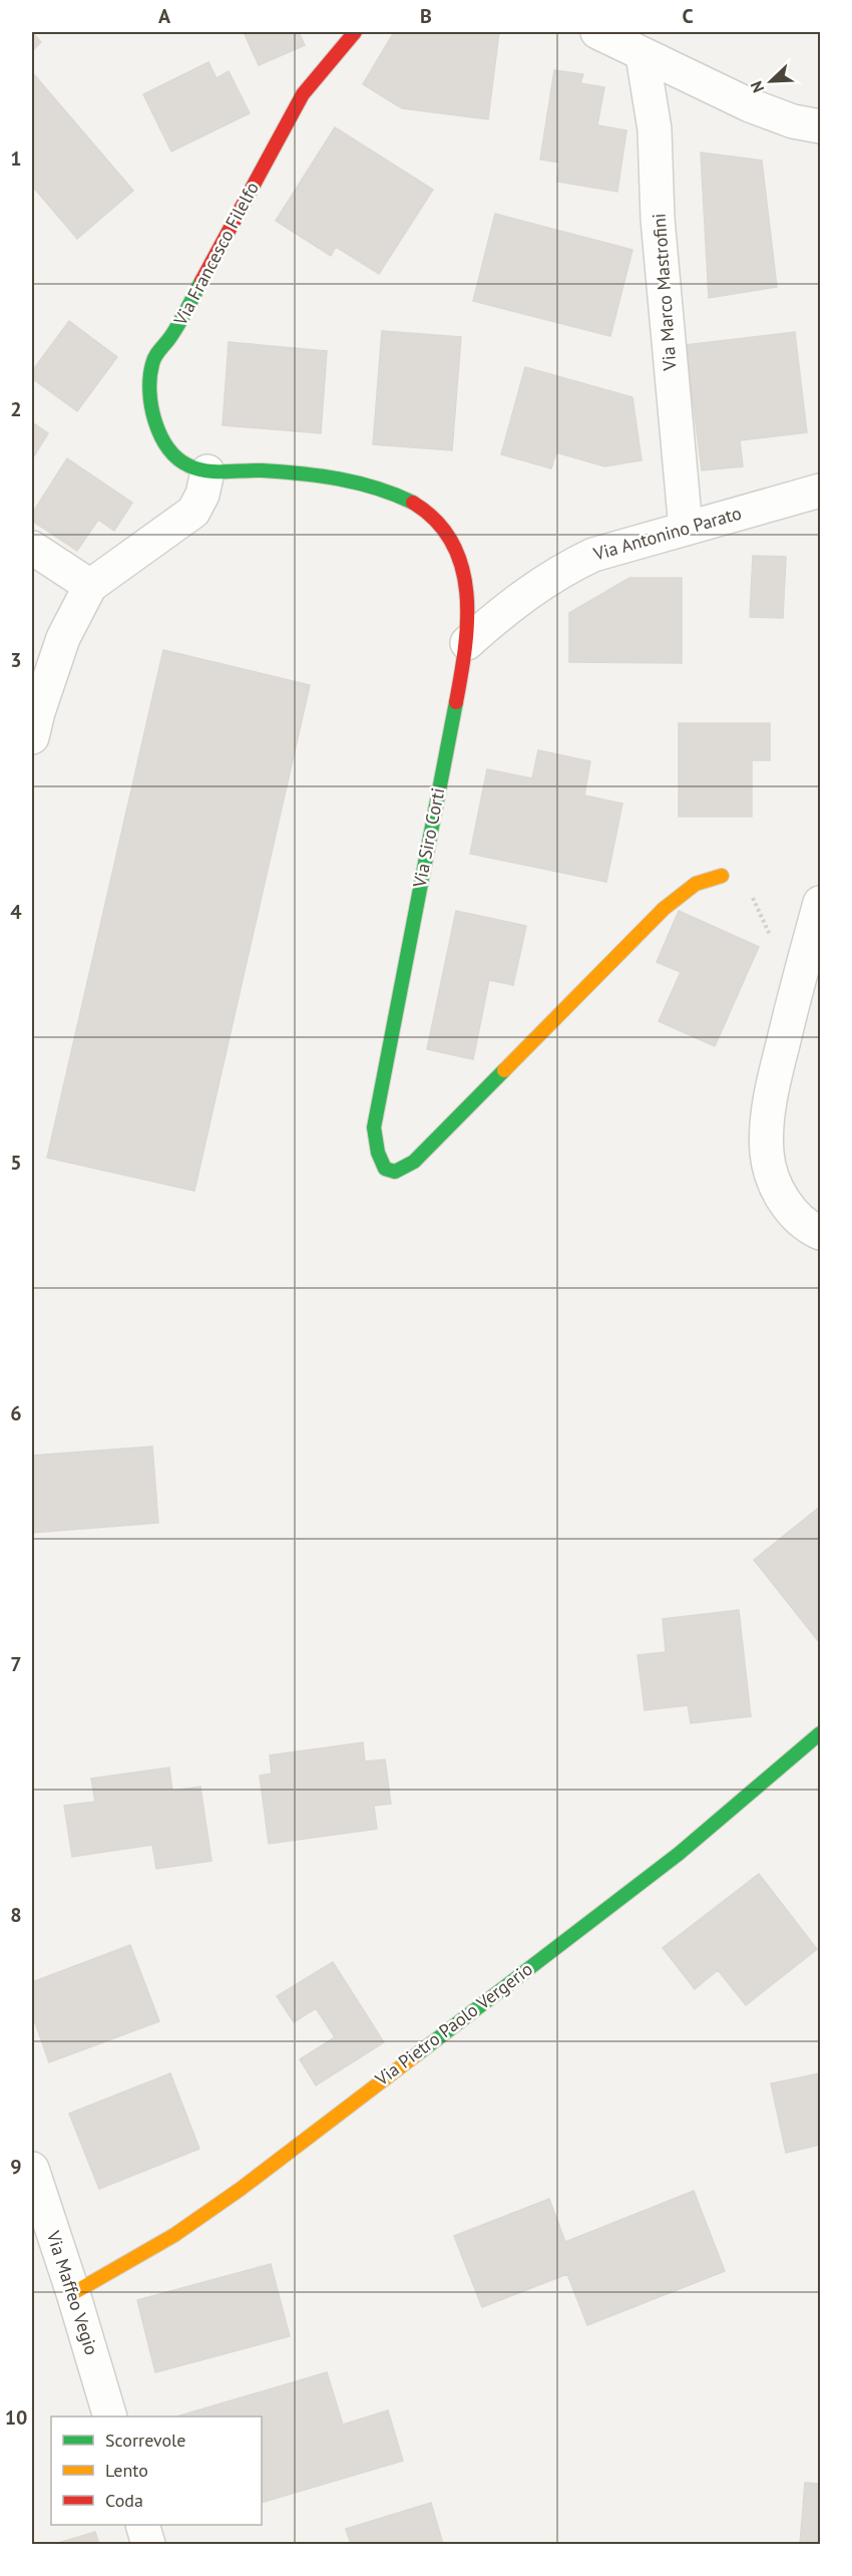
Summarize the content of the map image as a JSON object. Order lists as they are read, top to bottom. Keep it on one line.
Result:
{"streets":{"street":["Via Francesco Filelfo","Via Marco Mastrofini","Via Antonino Parato","Via Siro Corti","Via Pietro Paolo Vergerio","Via Maffeo Vegio"]},"crossings":[["Via Francesco Filelfo","Via Siro Corti"],["Via Marco Mastrofini","Via Antonino Parato"],["Via Antonino Parato","Via Siro Corti"],["Via Pietro Paolo Vergerio","Via Maffeo Vegio"]],"legend":["Scorrevole","Lento","Coda"],"north":"bottom left","grid":{"columns":["A","B","C"],"rows":["1","2","3","4","5","6","7","8","9","10"]}}
